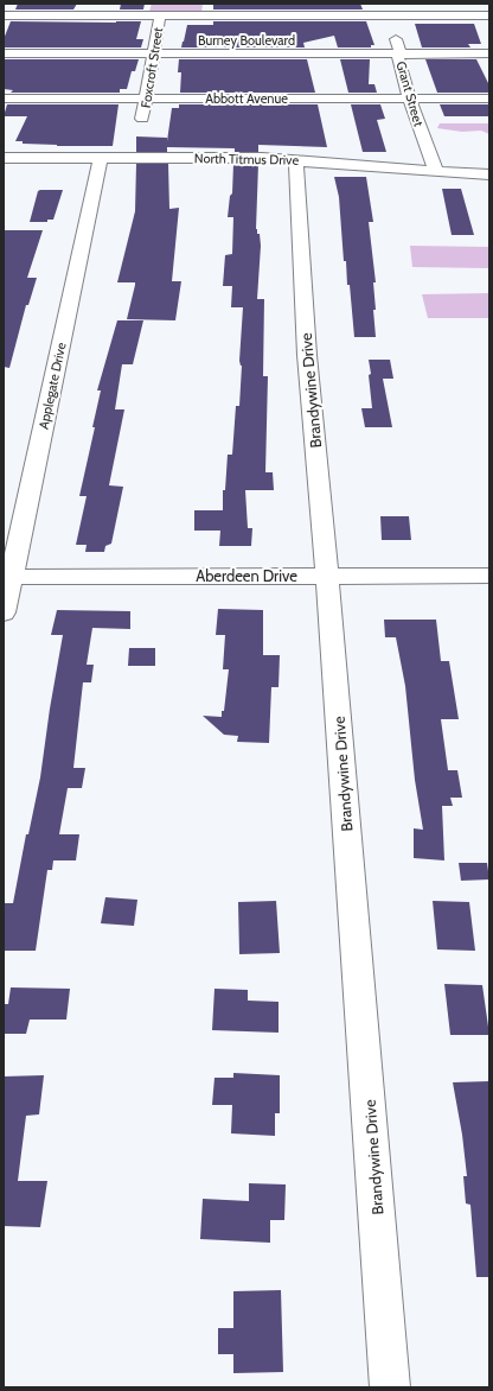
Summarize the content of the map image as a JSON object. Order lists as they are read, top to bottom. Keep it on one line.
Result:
{"streets":{"street":["Burney Boulevard","Foxcroft Street","Grant Street","Abbott Avenue","North Titmus Drive","Applegate Drive","Brandywine Drive","Aberdeen Drive"]},"crossings":[["Burney Boulevard","Foxcroft Street"],["Burney Boulevard","Grant Street"],["Foxcroft Street","Abbott Avenue"],["Grant Street","Abbott Avenue"],["Grant Street","North Titmus Drive"],["North Titmus Drive","Applegate Drive"],["North Titmus Drive","Brandywine Drive"],["Applegate Drive","Aberdeen Drive"],["Brandywine Drive","Aberdeen Drive"]]}
